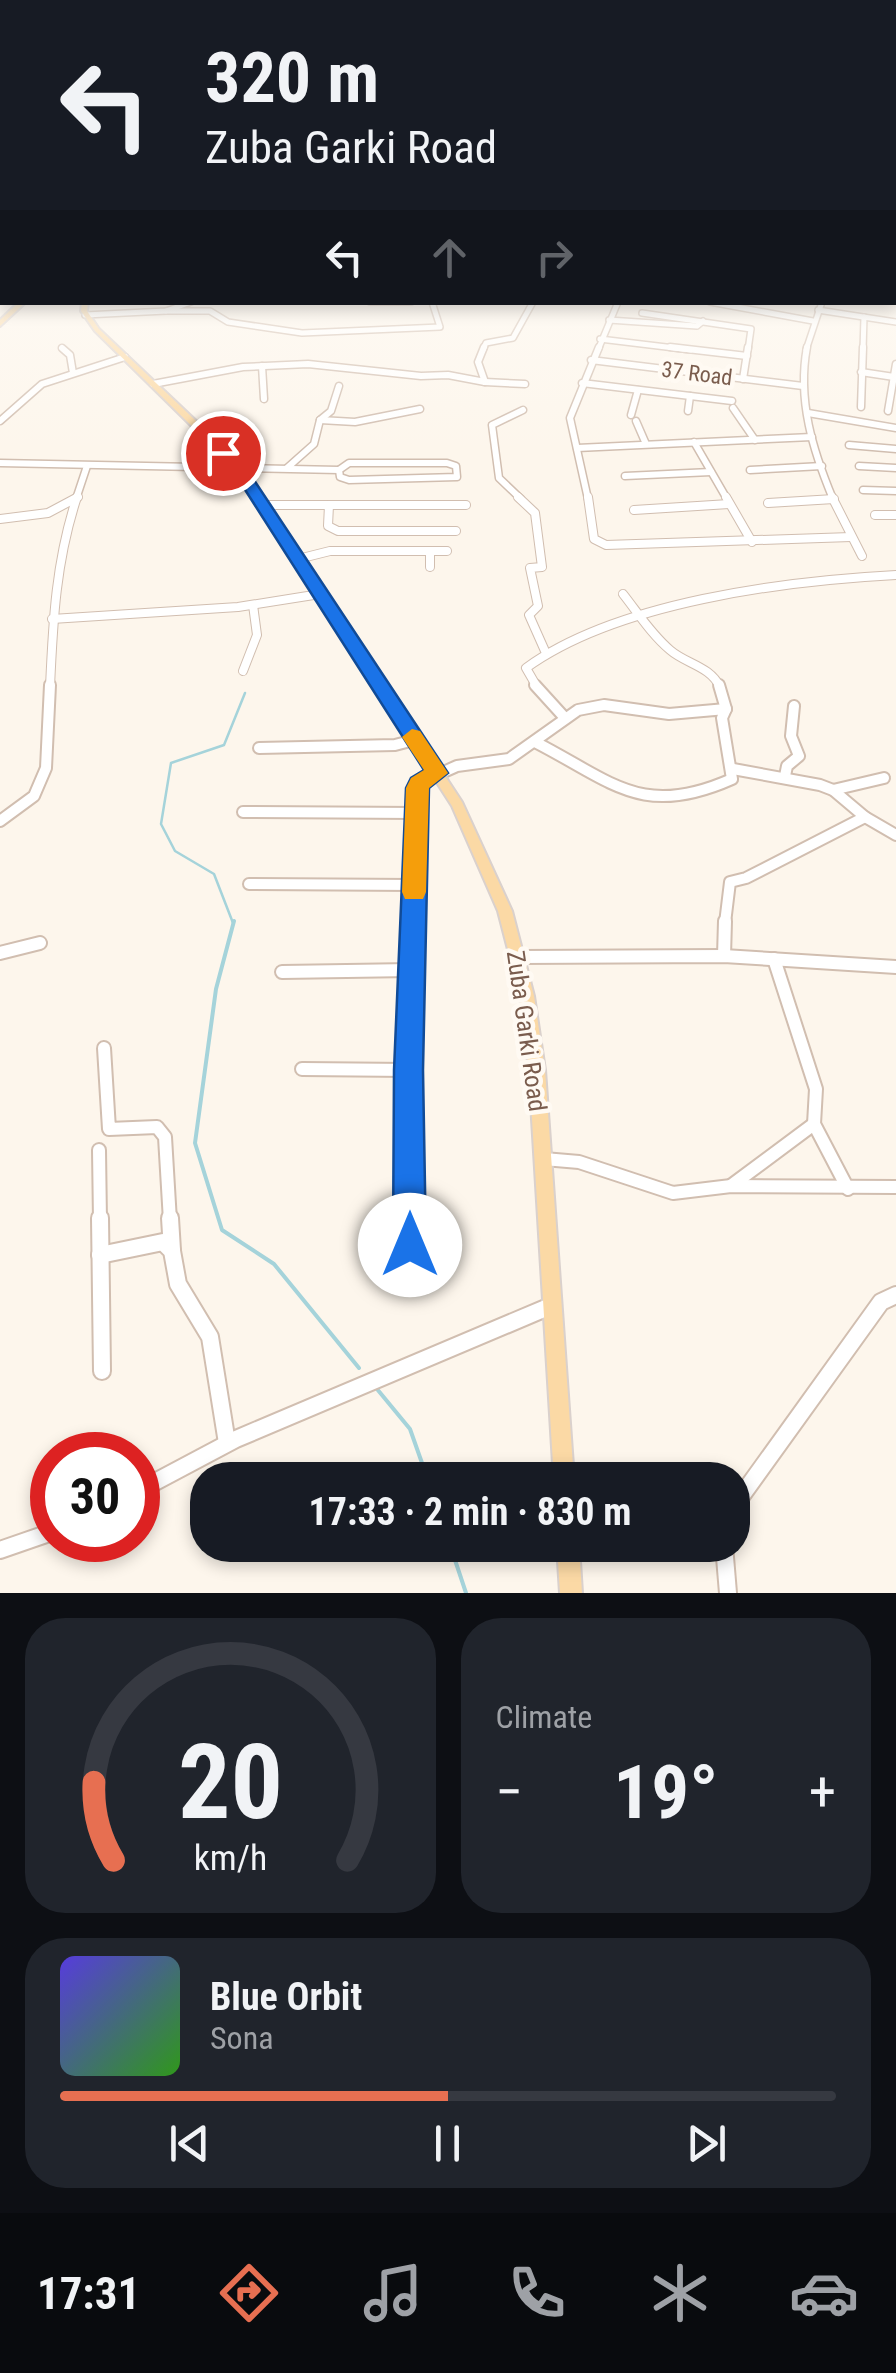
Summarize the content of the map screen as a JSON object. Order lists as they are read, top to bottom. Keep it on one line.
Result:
{"streets":{"main road":["Zuba Garki Road"],"street":["37 Road"]},"page":{"turn":["320 m","Zuba Garki Road"],"limit":"30","trip":"17:33 · 2 min · 830 m","tile":"Climate","heat":["−","19°","+"],"song":["Blue Orbit","Sona"],"tabs":"17:31","gauge":["20","km/h"]}}
